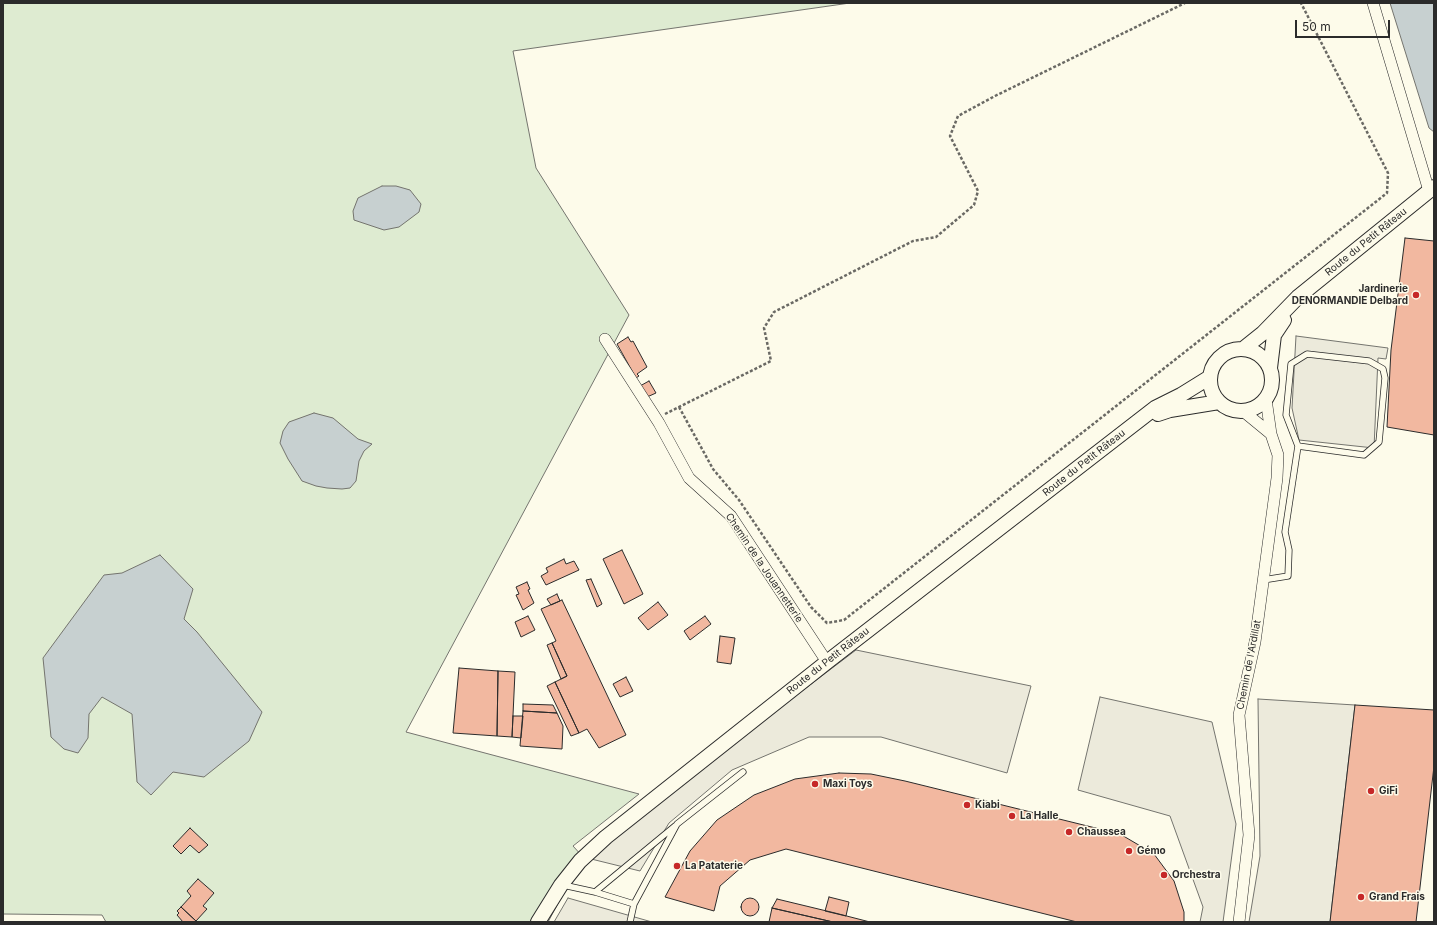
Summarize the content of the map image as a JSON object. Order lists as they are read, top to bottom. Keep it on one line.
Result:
{"streets":{"street":["Route du Petit Râteau","Chemin de la Jouannetterie","Chemin de l'Ardillat"]},"crossings":[["Route du Petit Râteau","Chemin de la Jouannetterie"],["Route du Petit Râteau","Chemin de l'Ardillat"]],"places":["Jardinerie DENORMANDIE Delbard","Maxi Toys","GiFi","Kiabi","La Halle","Chaussea","Gémo","La Pataterie","Orchestra","Grand Frais"],"scale_bar":"50 m"}
